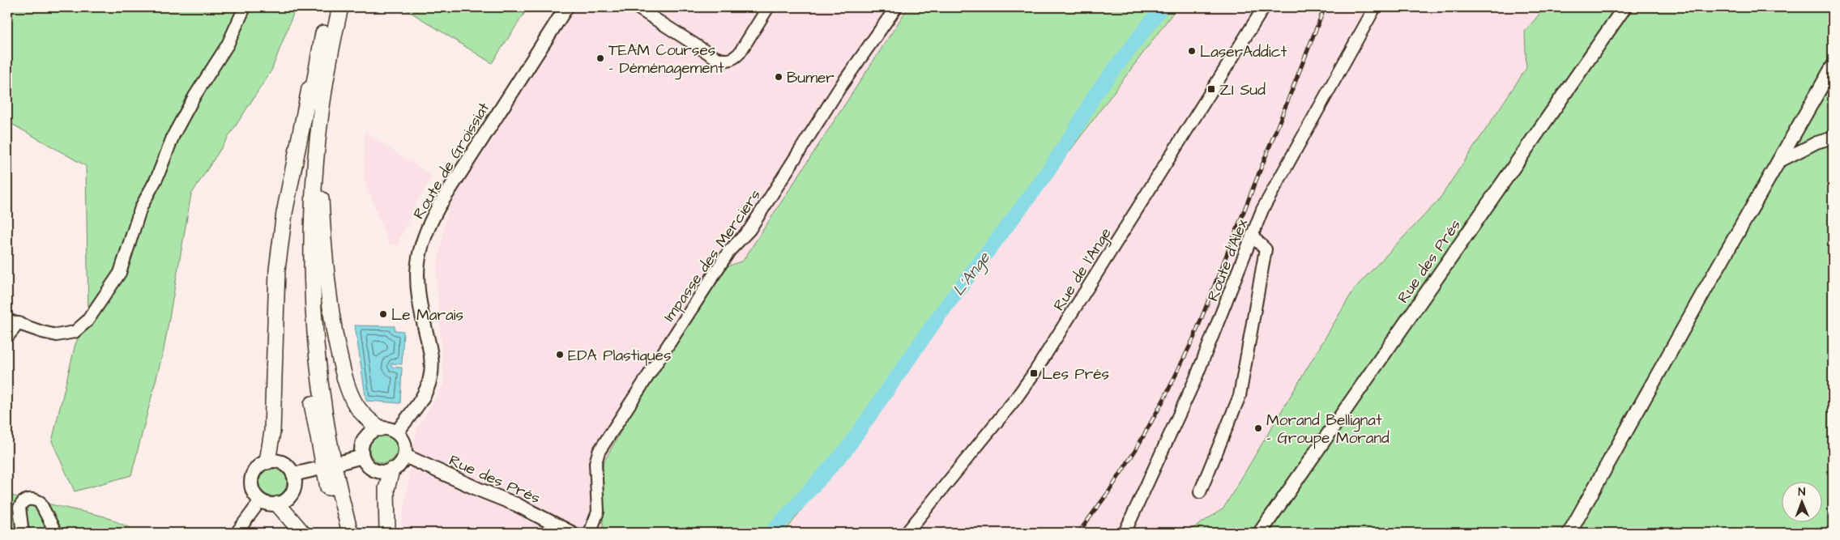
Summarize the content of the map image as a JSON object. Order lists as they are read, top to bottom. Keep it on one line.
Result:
{"streets":{"main road":["Route de Groissiat","Rue des Prés"],"street":["Impasse des Merciers","Route d'Alex","Rue de l'Ange"]},"crossings":[["Route de Groissiat","Rue des Prés"]],"water":["L'Ange"],"places":{"other":["LaserAddict","TEAM Courses - Déménagement","Bumer","Le Marais","EDA Plastiques","Morand Bellignat - Groupe Morand"],"transit":["ZI Sud","Les Prés"]},"north":"top"}
